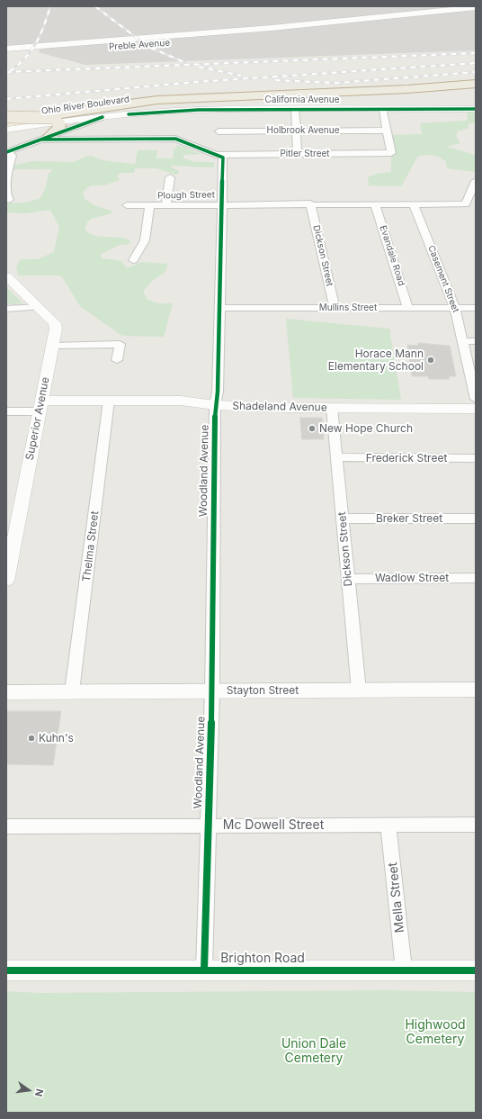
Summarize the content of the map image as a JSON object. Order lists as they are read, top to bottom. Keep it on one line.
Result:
{"streets":{"highway":["Ohio River Boulevard"],"street":["Preble Avenue","California Avenue","Holbrook Avenue","Pitler Street","Plough Street","Dickson Street","Evandale Road","Casement Street","Mullins Street","Shadeland Avenue","Superior Avenue","Frederick Street","Woodland Avenue","Breker Street","Thelma Street","Wadlow Street","Stayton Street","Mc Dowell Street","Mella Street","Brighton Road"]},"crossings":[["Holbrook Avenue","Pitler Street"],["Pitler Street","Woodland Avenue"],["Plough Street","Dickson Street"],["Plough Street","Evandale Road"],["Plough Street","Casement Street"],["Plough Street","Woodland Avenue"],["Dickson Street","Mullins Street"],["Dickson Street","Shadeland Avenue"],["Dickson Street","Frederick Street"],["Dickson Street","Breker Street"],["Dickson Street","Wadlow Street"],["Dickson Street","Stayton Street"],["Evandale Road","Mullins Street"],["Casement Street","Mullins Street"],["Mullins Street","Woodland Avenue"],["Shadeland Avenue","Superior Avenue"],["Shadeland Avenue","Woodland Avenue"],["Shadeland Avenue","Thelma Street"],["Woodland Avenue","Stayton Street"],["Woodland Avenue","Mc Dowell Street"],["Woodland Avenue","Brighton Road"],["Thelma Street","Stayton Street"],["Mc Dowell Street","Mella Street"],["Mella Street","Brighton Road"]],"parks":["Highwood Cemetery","Union Dale Cemetery"],"places":["Horace Mann Elementary School","New Hope Church","Kuhn's"],"north":"right"}
